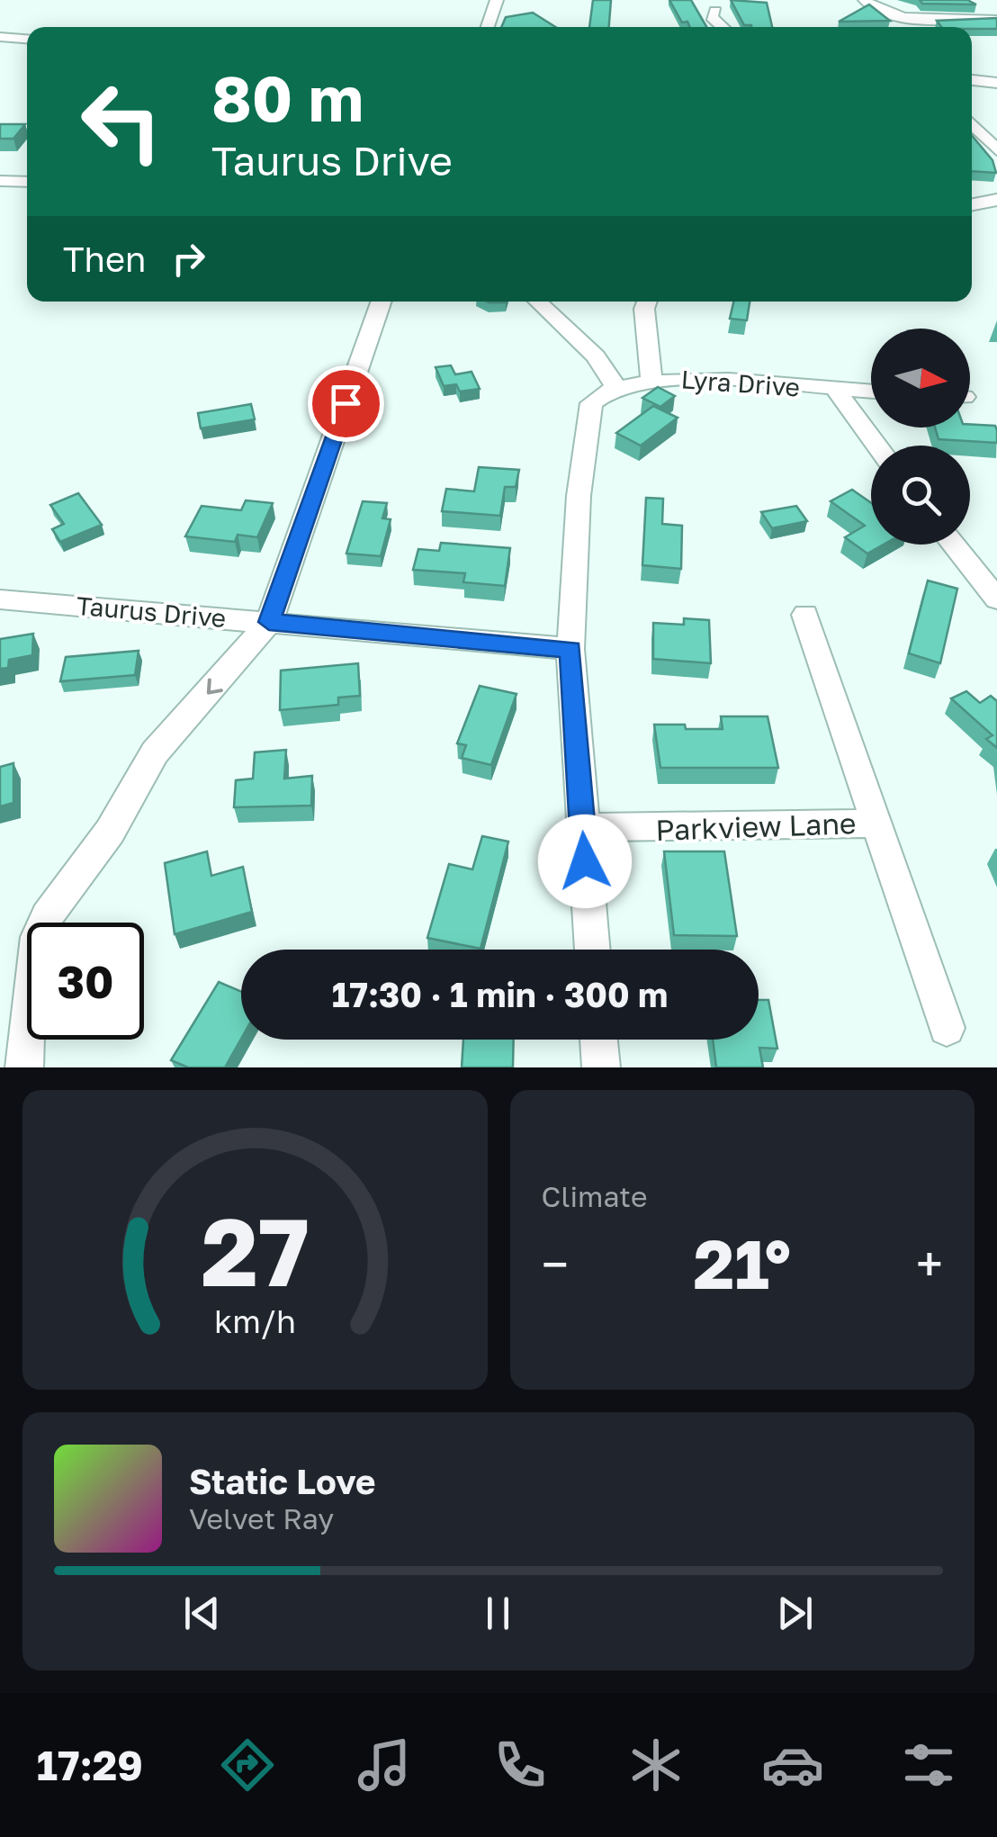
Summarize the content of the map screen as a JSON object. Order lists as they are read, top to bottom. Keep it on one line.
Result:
{"streets":{"street":["Lyra Drive","Taurus Drive","Parkview Lane"]},"north":"right","page":{"turn":["80 m","Taurus Drive"],"then":"Then","limit":"30","trip":"17:30 · 1 min · 300 m","tile":"Climate","heat":["−","21°","+"],"song":["Static Love","Velvet Ray"],"tabs":"17:29","gauge":["27","km/h"]}}
